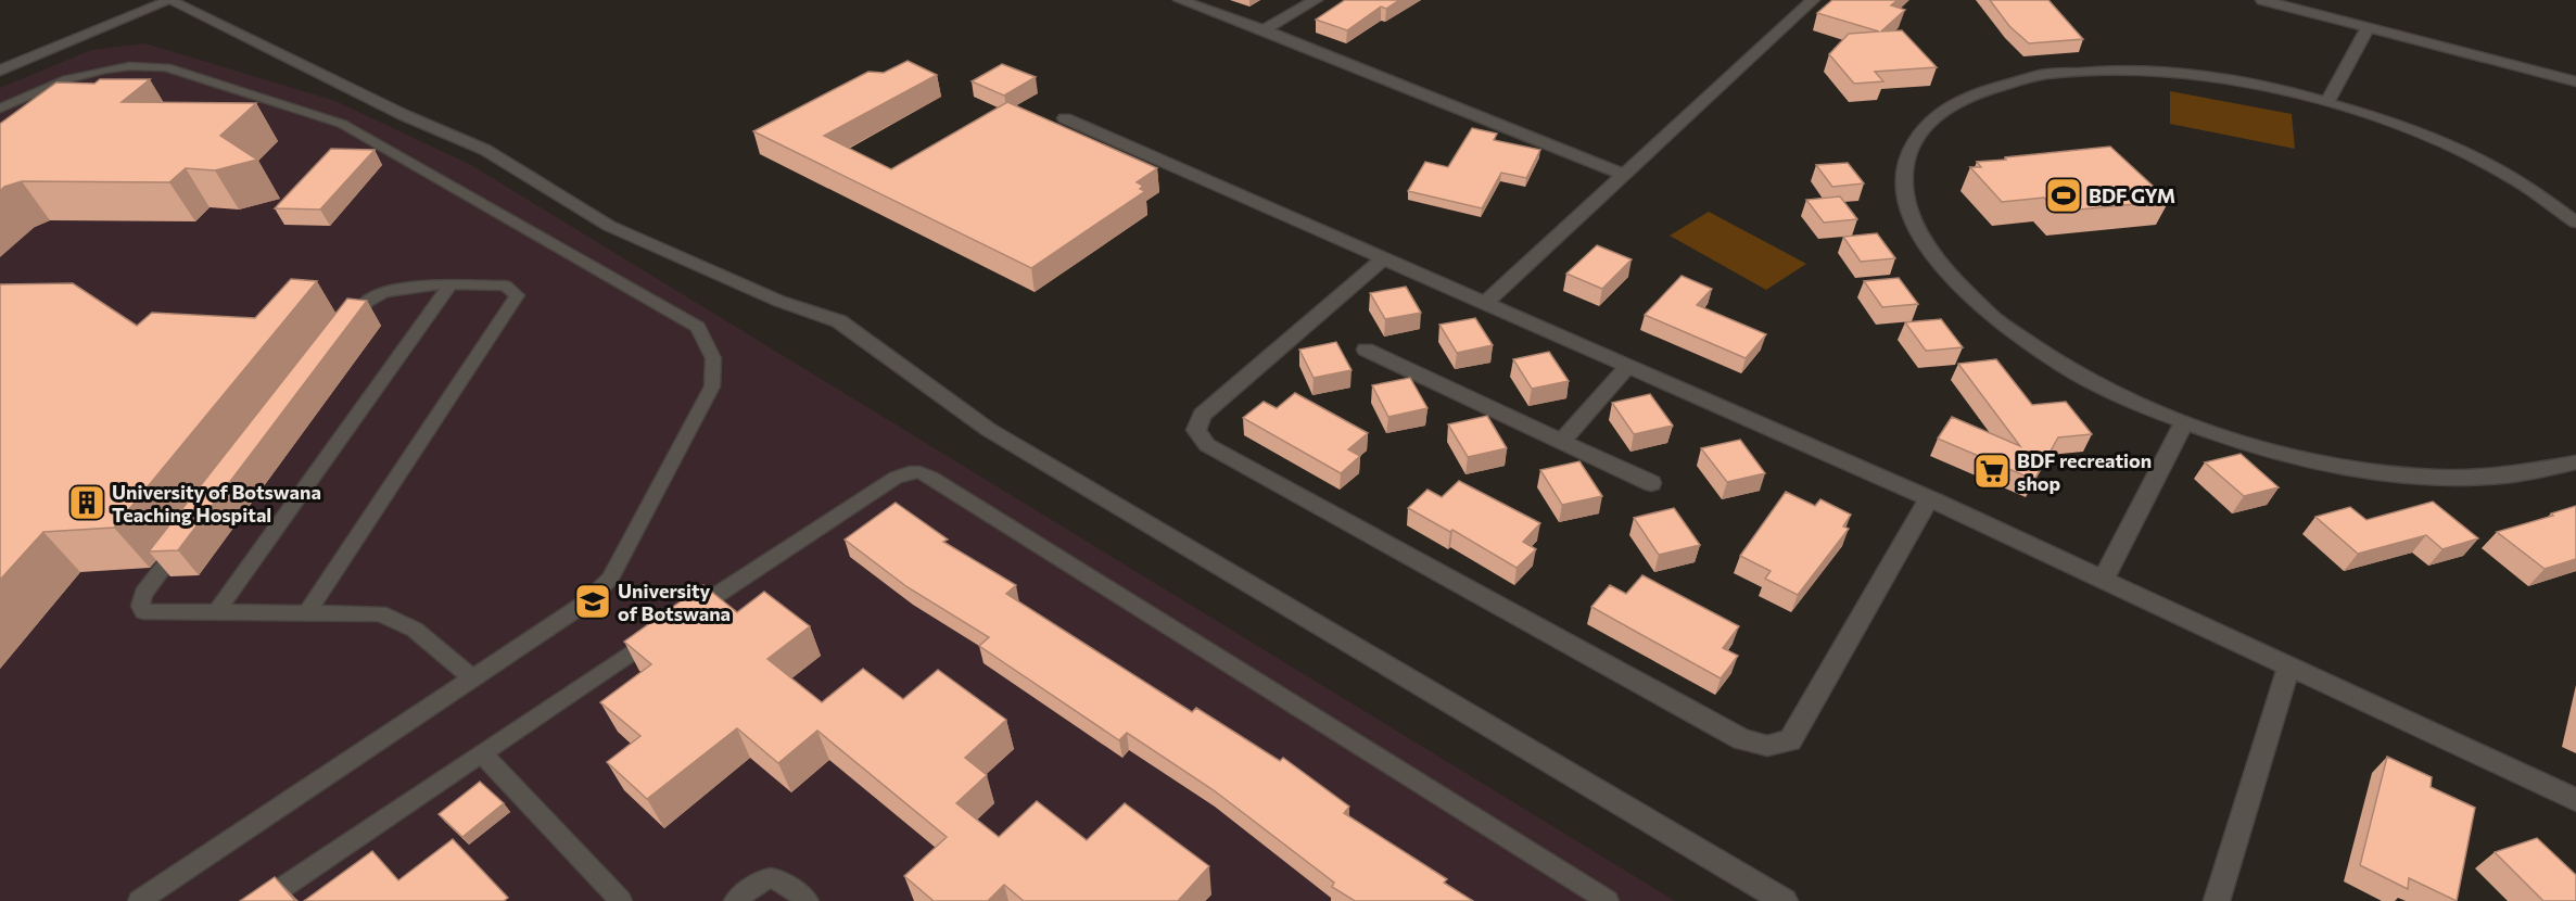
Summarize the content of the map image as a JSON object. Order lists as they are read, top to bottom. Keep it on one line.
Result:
{"places":{"sports":["BDF GYM"],"supermarket":["BDF recreation shop"],"building":["University of Botswana Teaching Hospital"],"school or university":["University of Botswana"]}}
